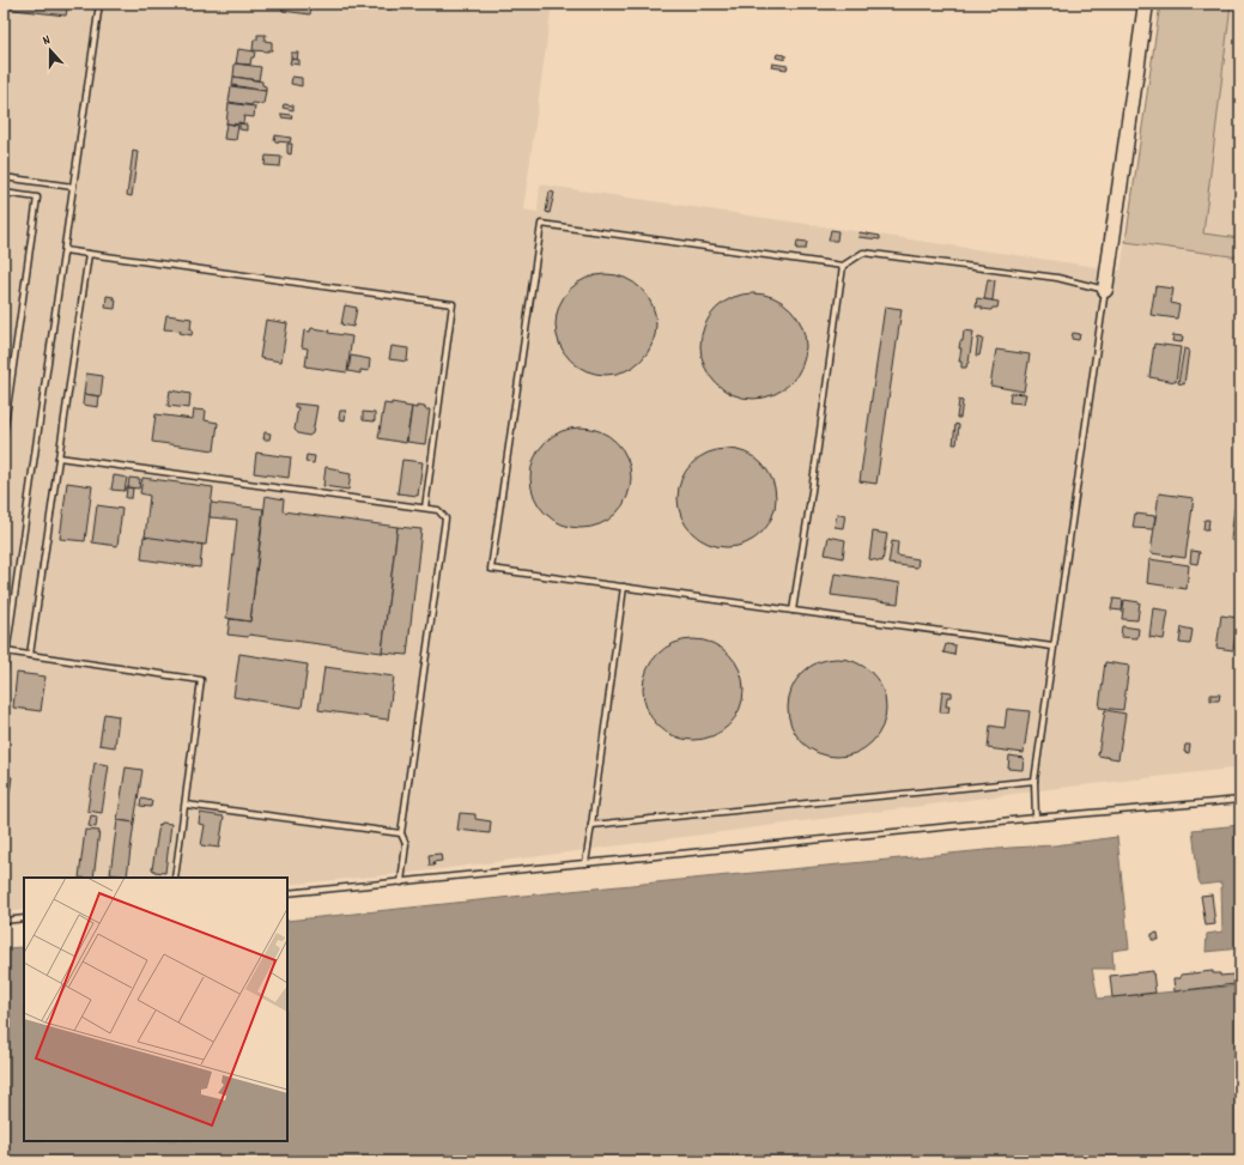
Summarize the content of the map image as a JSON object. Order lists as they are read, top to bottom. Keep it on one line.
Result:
{"north":"top"}
